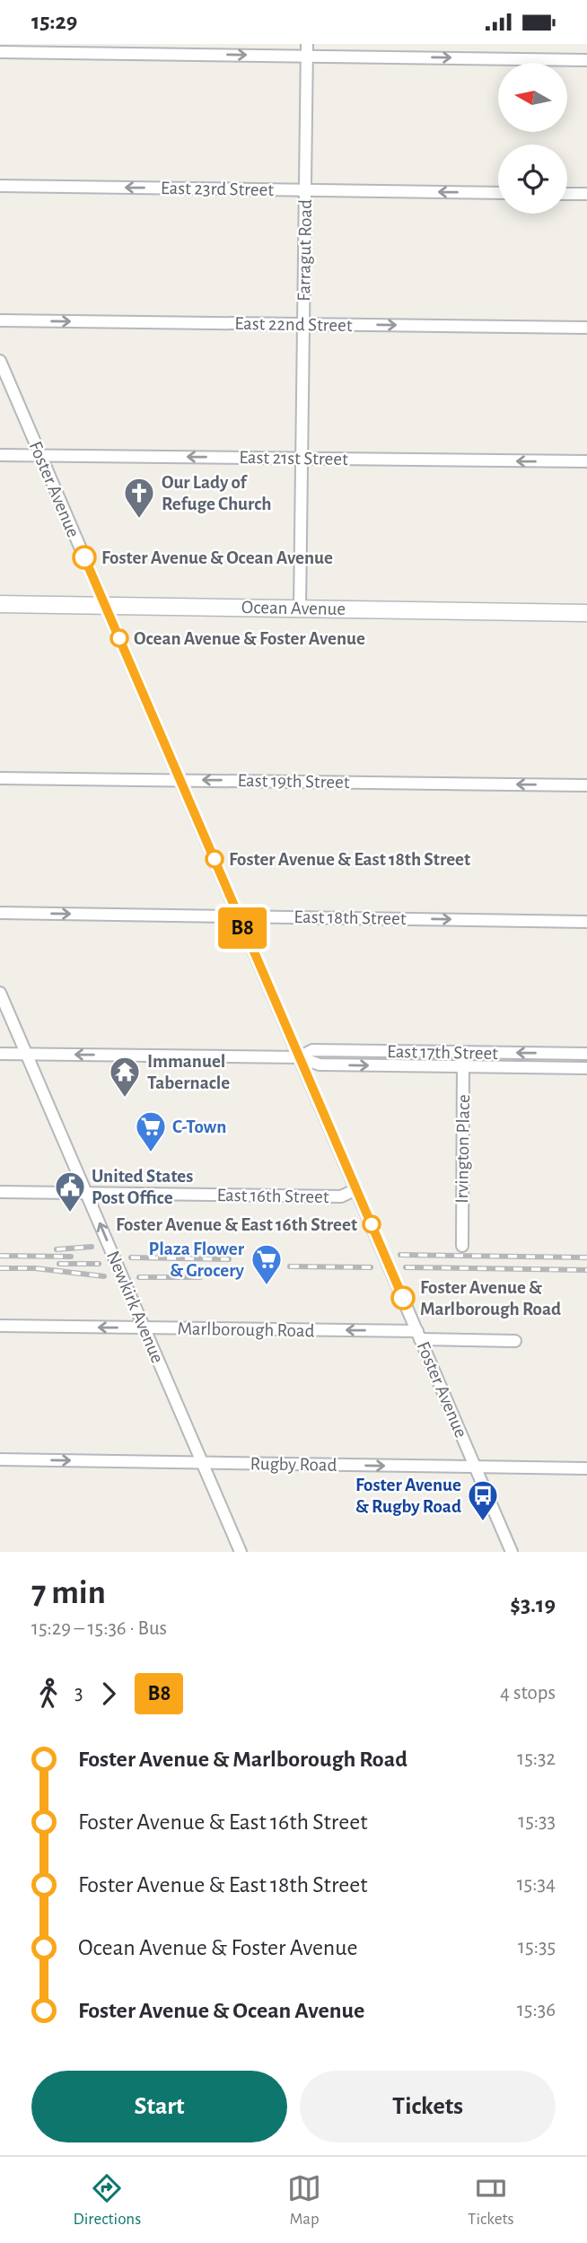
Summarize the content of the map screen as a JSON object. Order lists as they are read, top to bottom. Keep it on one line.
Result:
{"streets":{"main road":["Ocean Avenue"],"street":["East 23rd Street","Farragut Road","East 22nd Street","East 21st Street","Foster Avenue","East 19th Street","East 18th Street","East 17th Street","Irvington Place","East 16th Street","Newkirk Avenue","Marlborough Road","Rugby Road"]},"crossings":[["East 23rd Street","Farragut Road"],["Farragut Road","East 22nd Street"],["Farragut Road","East 21st Street"],["Farragut Road","Ocean Avenue"],["East 21st Street","Foster Avenue"],["Foster Avenue","Ocean Avenue"],["Foster Avenue","East 19th Street"],["Foster Avenue","East 18th Street"],["Foster Avenue","East 17th Street"],["Foster Avenue","East 16th Street"],["Foster Avenue","Marlborough Road"],["Foster Avenue","Rugby Road"],["East 17th Street","Irvington Place"],["East 17th Street","Newkirk Avenue"],["East 16th Street","Newkirk Avenue"],["Newkirk Avenue","Marlborough Road"],["Newkirk Avenue","Rugby Road"]],"one_way":["East 23rd Street","East 22nd Street","East 21st Street","East 19th Street","East 18th Street","Marlborough Road","Rugby Road"],"places":{"church":["Our Lady of Refuge Church"],"other":["Foster Avenue & Ocean Avenue","Ocean Avenue & Foster Avenue","Foster Avenue & East 18th Street","Foster Avenue & East 16th Street","Foster Avenue & Marlborough Road"],"temple":["Immanuel Tabernacle"],"supermarket":["C-Town","Plaza Flower & Grocery"],"public building":["United States Post Office"],"bus stop":["Foster Avenue & Rugby Road"]},"lines":["bus line B8"],"north":"left","page":{"status":"15:29","on_map":"B8","heading":["7 min","15:29 – 15:36 · Bus","$3.19"],"legs":["3","B8","4 stops"],"list":[{"name":"Foster Avenue & Marlborough Road","value":"15:32"},{"name":"Foster Avenue & East 16th Street","value":"15:33"},{"name":"Foster Avenue & East 18th Street","value":"15:34"},{"name":"Ocean Avenue & Foster Avenue","value":"15:35"},{"name":"Foster Avenue & Ocean Avenue","value":"15:36"}],"buttons":["Start","Tickets"],"tabs":["Directions","Map","Tickets"]}}
